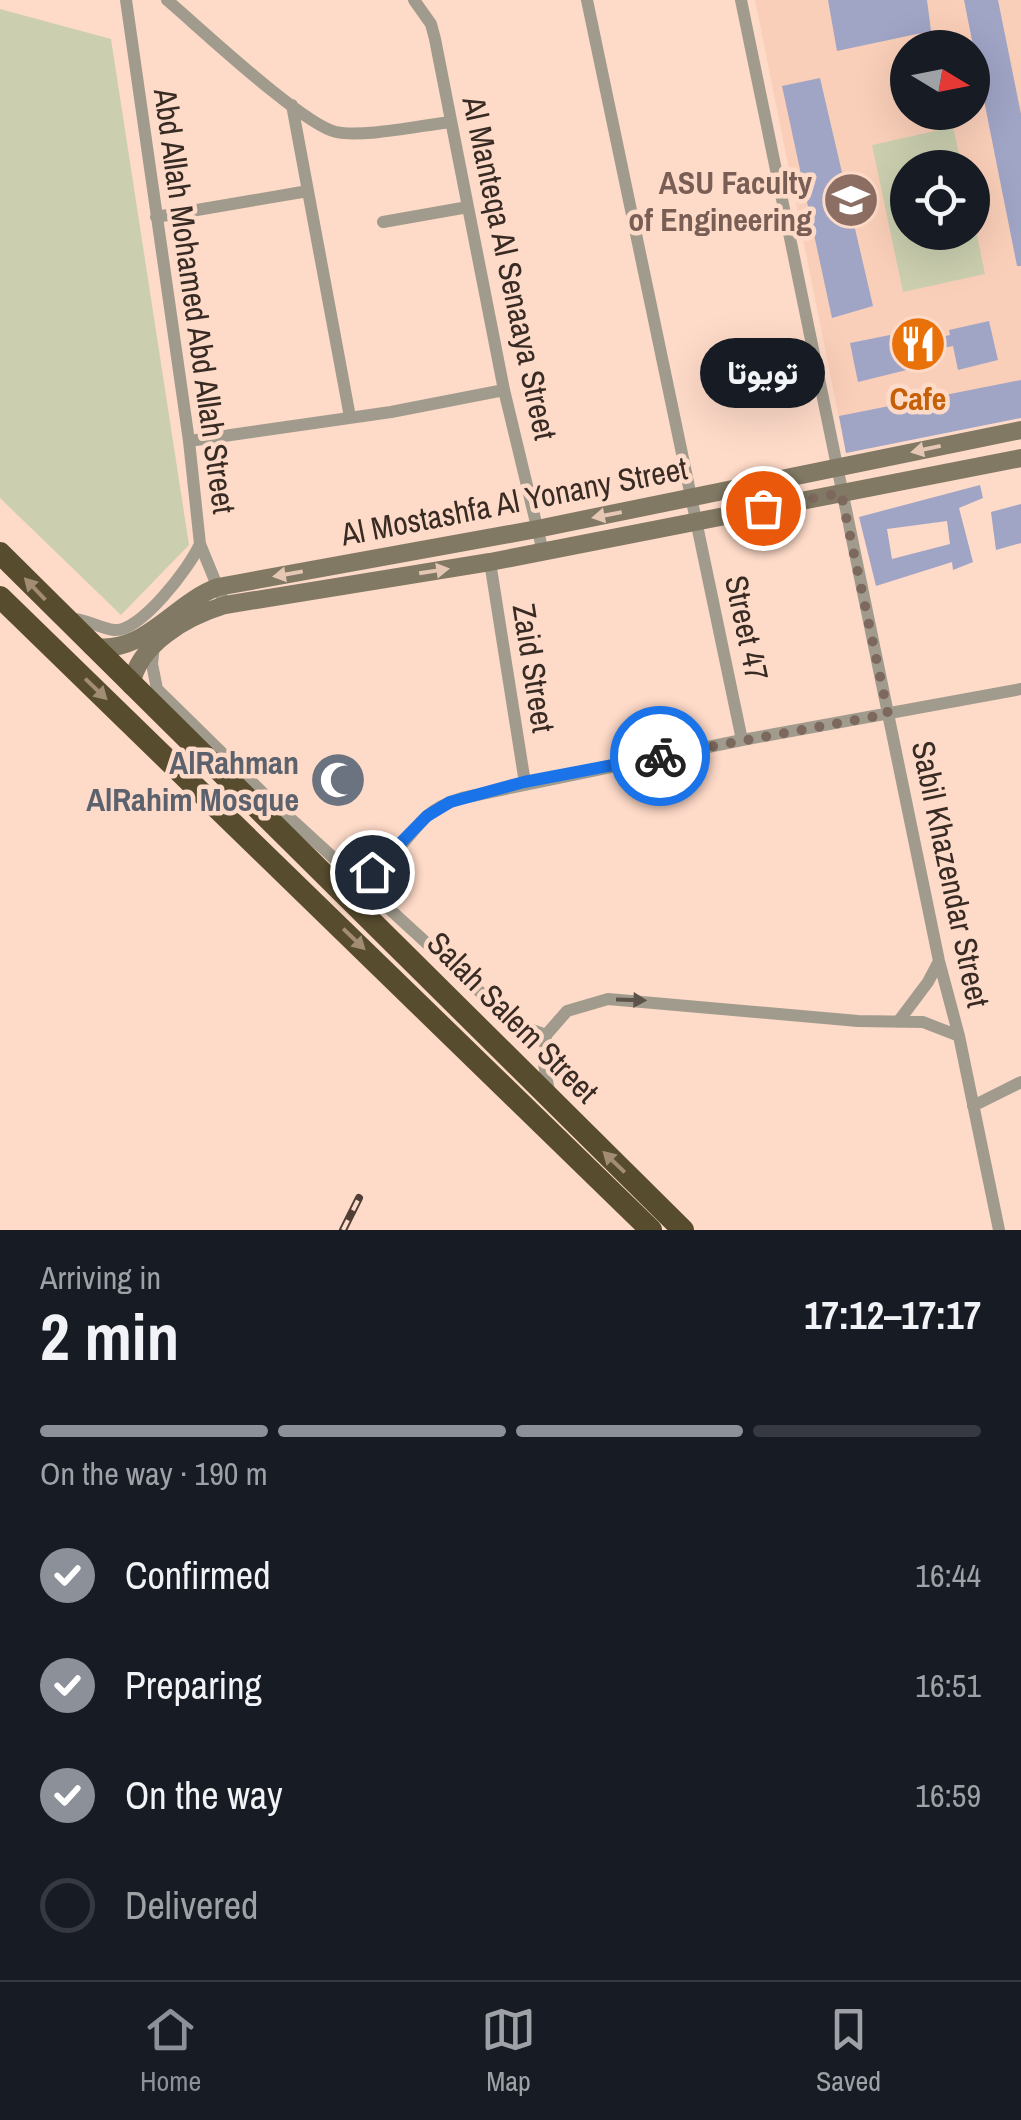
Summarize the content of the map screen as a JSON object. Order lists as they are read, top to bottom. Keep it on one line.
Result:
{"streets":{"highway":["Salah Salem Street"],"street":["Al Manteqa Al Senaaya Street","Abd Allah Mohamed Abd Allah Street","Al Mostashfa Al Yonany Street","Street 47","Zaid Street","Sabil Khazendar Street"]},"crossings":[["Al Manteqa Al Senaaya Street","Al Mostashfa Al Yonany Street"],["Abd Allah Mohamed Abd Allah Street","Al Mostashfa Al Yonany Street"],["Al Mostashfa Al Yonany Street","Street 47"],["Al Mostashfa Al Yonany Street","Zaid Street"],["Al Mostashfa Al Yonany Street","Sabil Khazendar Street"],["Al Mostashfa Al Yonany Street","Salah Salem Street"]],"places":{"school or university":["ASU Faculty of Engineering"],"restaurant":["Cafe"],"other":["تويوتا"],"mosque":["AlRahman AlRahim Mosque"]},"north":"right","page":{"bubble":"تويوتا","heading":["2 min","Arriving in","17:12–17:17"],"bar":"On the way · 190 m","list":[["Confirmed","16:44"],["Preparing","16:51"],["On the way","16:59"],"Delivered"],"tabs":["Home","Map","Saved"]}}
